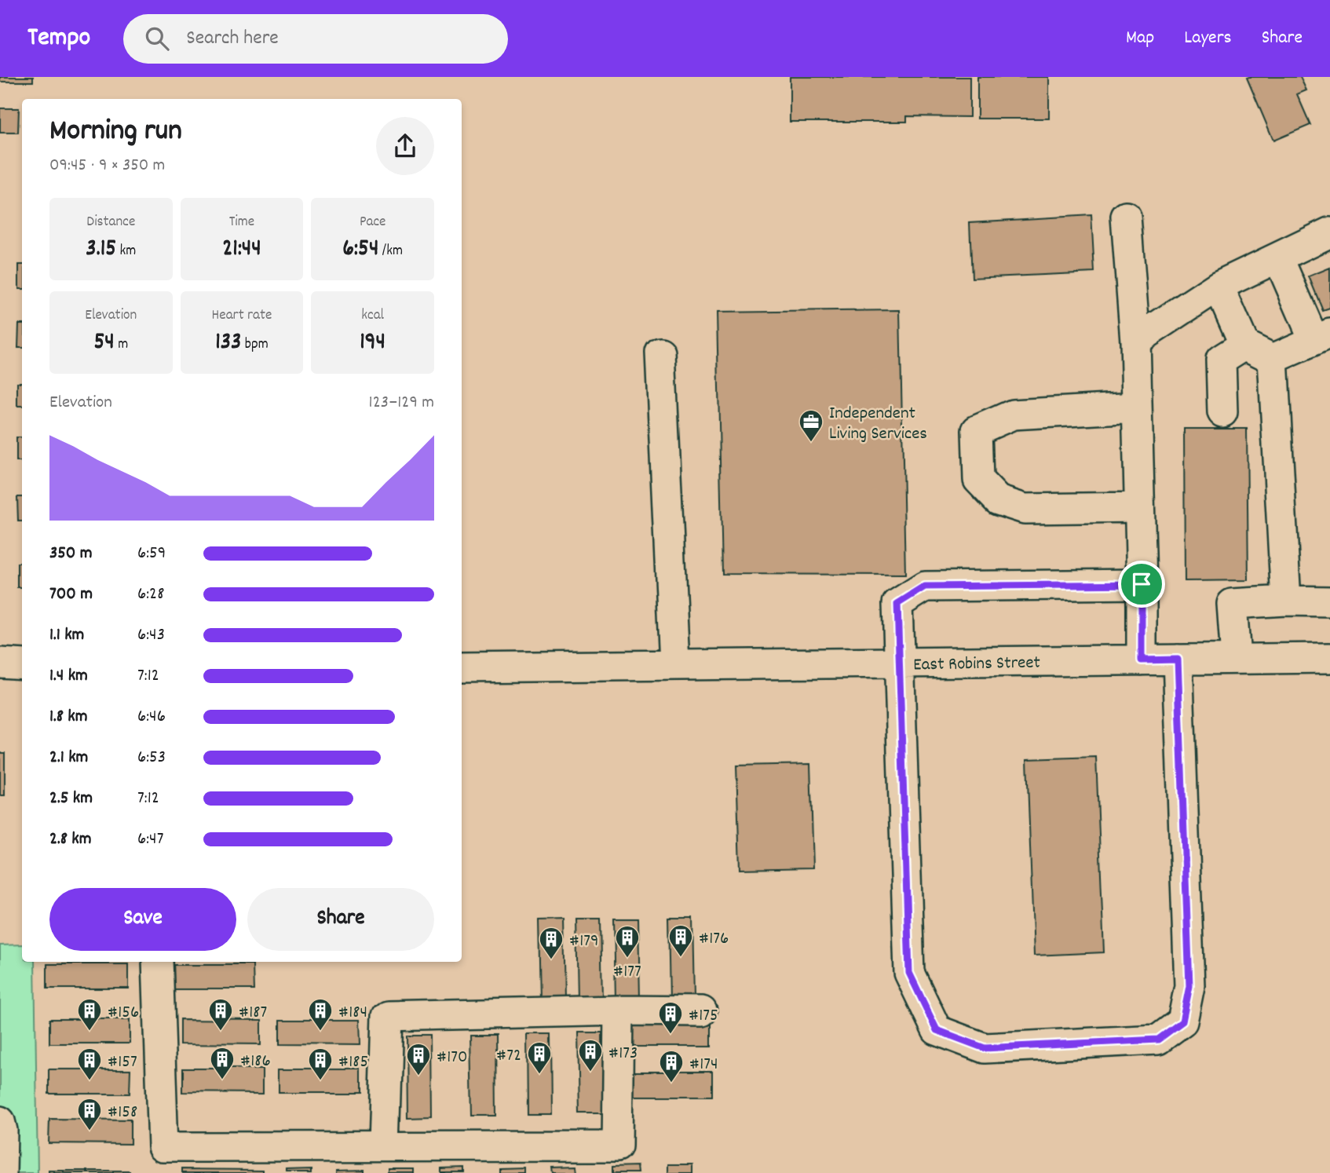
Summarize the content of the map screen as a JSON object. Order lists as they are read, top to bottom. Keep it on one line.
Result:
{"streets":{"street":["East Robins Street"]},"places":{"office":["Independent Living Services"],"building":["#176","#177","#179","#156","#187","#184","#175","#173","#72","#170","#186","#157","#185","#174","#158"]},"page":{"header":"Tempo","search":"Search here","nav":["Map","Layers","Share"],"heading":["Morning run","09:45 · 9 × 350 m"],"stats":[["Distance","3.15 km"],["Time","21:44"],["Pace","6:54 /km"],["Elevation","54 m"],["Heart rate","133 bpm"],["kcal","194"]],"chart":["Elevation","123–129 m"],"list":[{"name":"350 m","note":"6:59"},{"name":"700 m","note":"6:28"},{"name":"1.1 km","note":"6:43"},{"name":"1.4 km","note":"7:12"},{"name":"1.8 km","note":"6:46"},{"name":"2.1 km","note":"6:53"},{"name":"2.5 km","note":"7:12"},{"name":"2.8 km","note":"6:47"}],"buttons":["Save","Share"]}}
